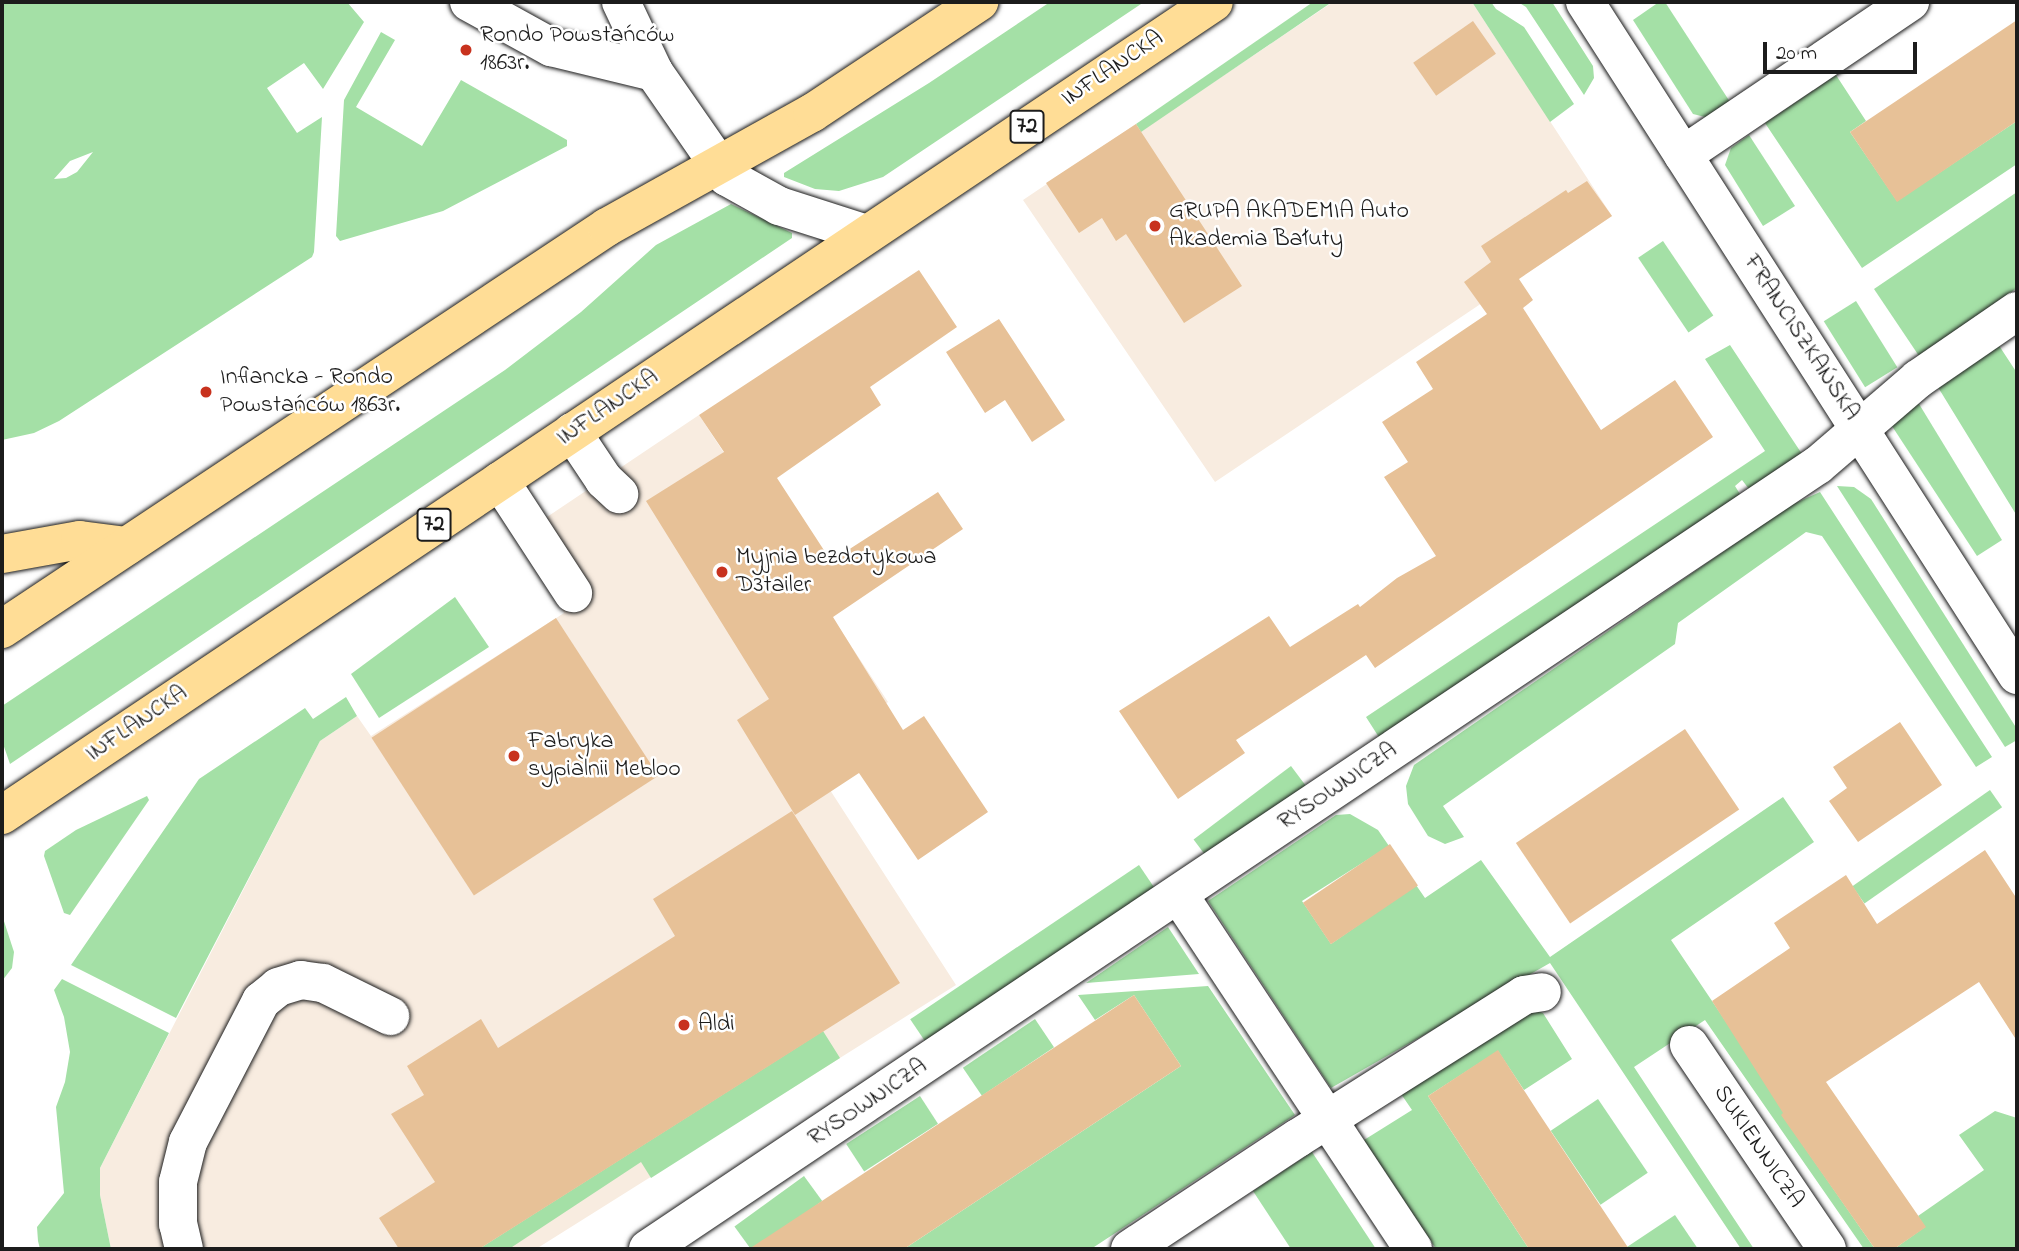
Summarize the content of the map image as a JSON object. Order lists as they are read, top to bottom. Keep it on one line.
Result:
{"streets":{"main road":["INFLANCKA","72"],"street":["FRANCISZKAŃSKA","RYSOWNICZA","SUKIENNICZA"]},"crossings":[["FRANCISZKAŃSKA","RYSOWNICZA"]],"places":["Rondo Powstańców 1863r.","GRUPA AKADEMIA Auto Akademia Bałuty","Inflancka - Rondo Powstańców 1863r.","Myjnia bezdotykowa D3tailer","Fabryka sypialnii Mebloo","Aldi"],"scale_bar":"20 m"}
